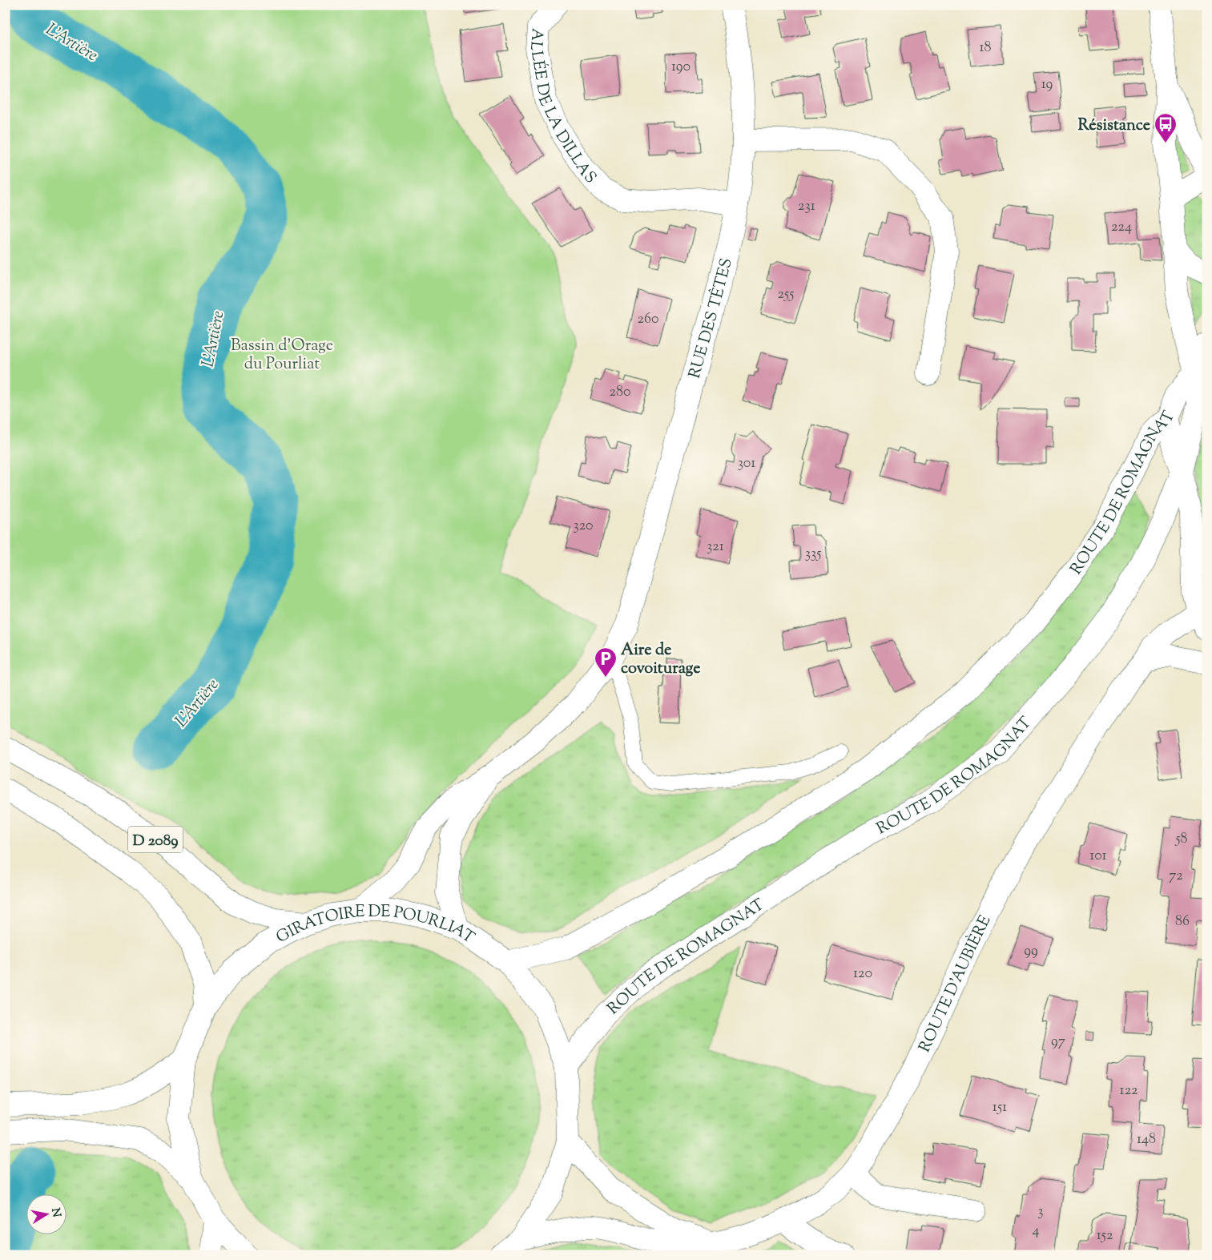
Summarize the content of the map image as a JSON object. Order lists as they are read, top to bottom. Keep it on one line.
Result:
{"streets":{"main road":["ALLÉE DE LA DILLAS","RUE DES TÊTES","ROUTE DE ROMAGNAT","D 2089","GIRATOIRE DE POURLIAT","ROUTE D'AUBIÈRE"]},"crossings":[["ALLÉE DE LA DILLAS","RUE DES TÊTES"],["ROUTE DE ROMAGNAT","GIRATOIRE DE POURLIAT"],["D 2089","GIRATOIRE DE POURLIAT"],["GIRATOIRE DE POURLIAT","ROUTE D'AUBIÈRE"]],"water":["L'Artière"],"parks":["Bassin d'Orage du Pourliat"],"places":{"bus stop":["Résistance"],"parking":["Aire de covoiturage"]},"house_numbers":["18","190","19","231","224","255","260","280","301","320","321","335","58","101","72","86","99","120","97","122","151","148","3","4","152"],"north":"right"}
